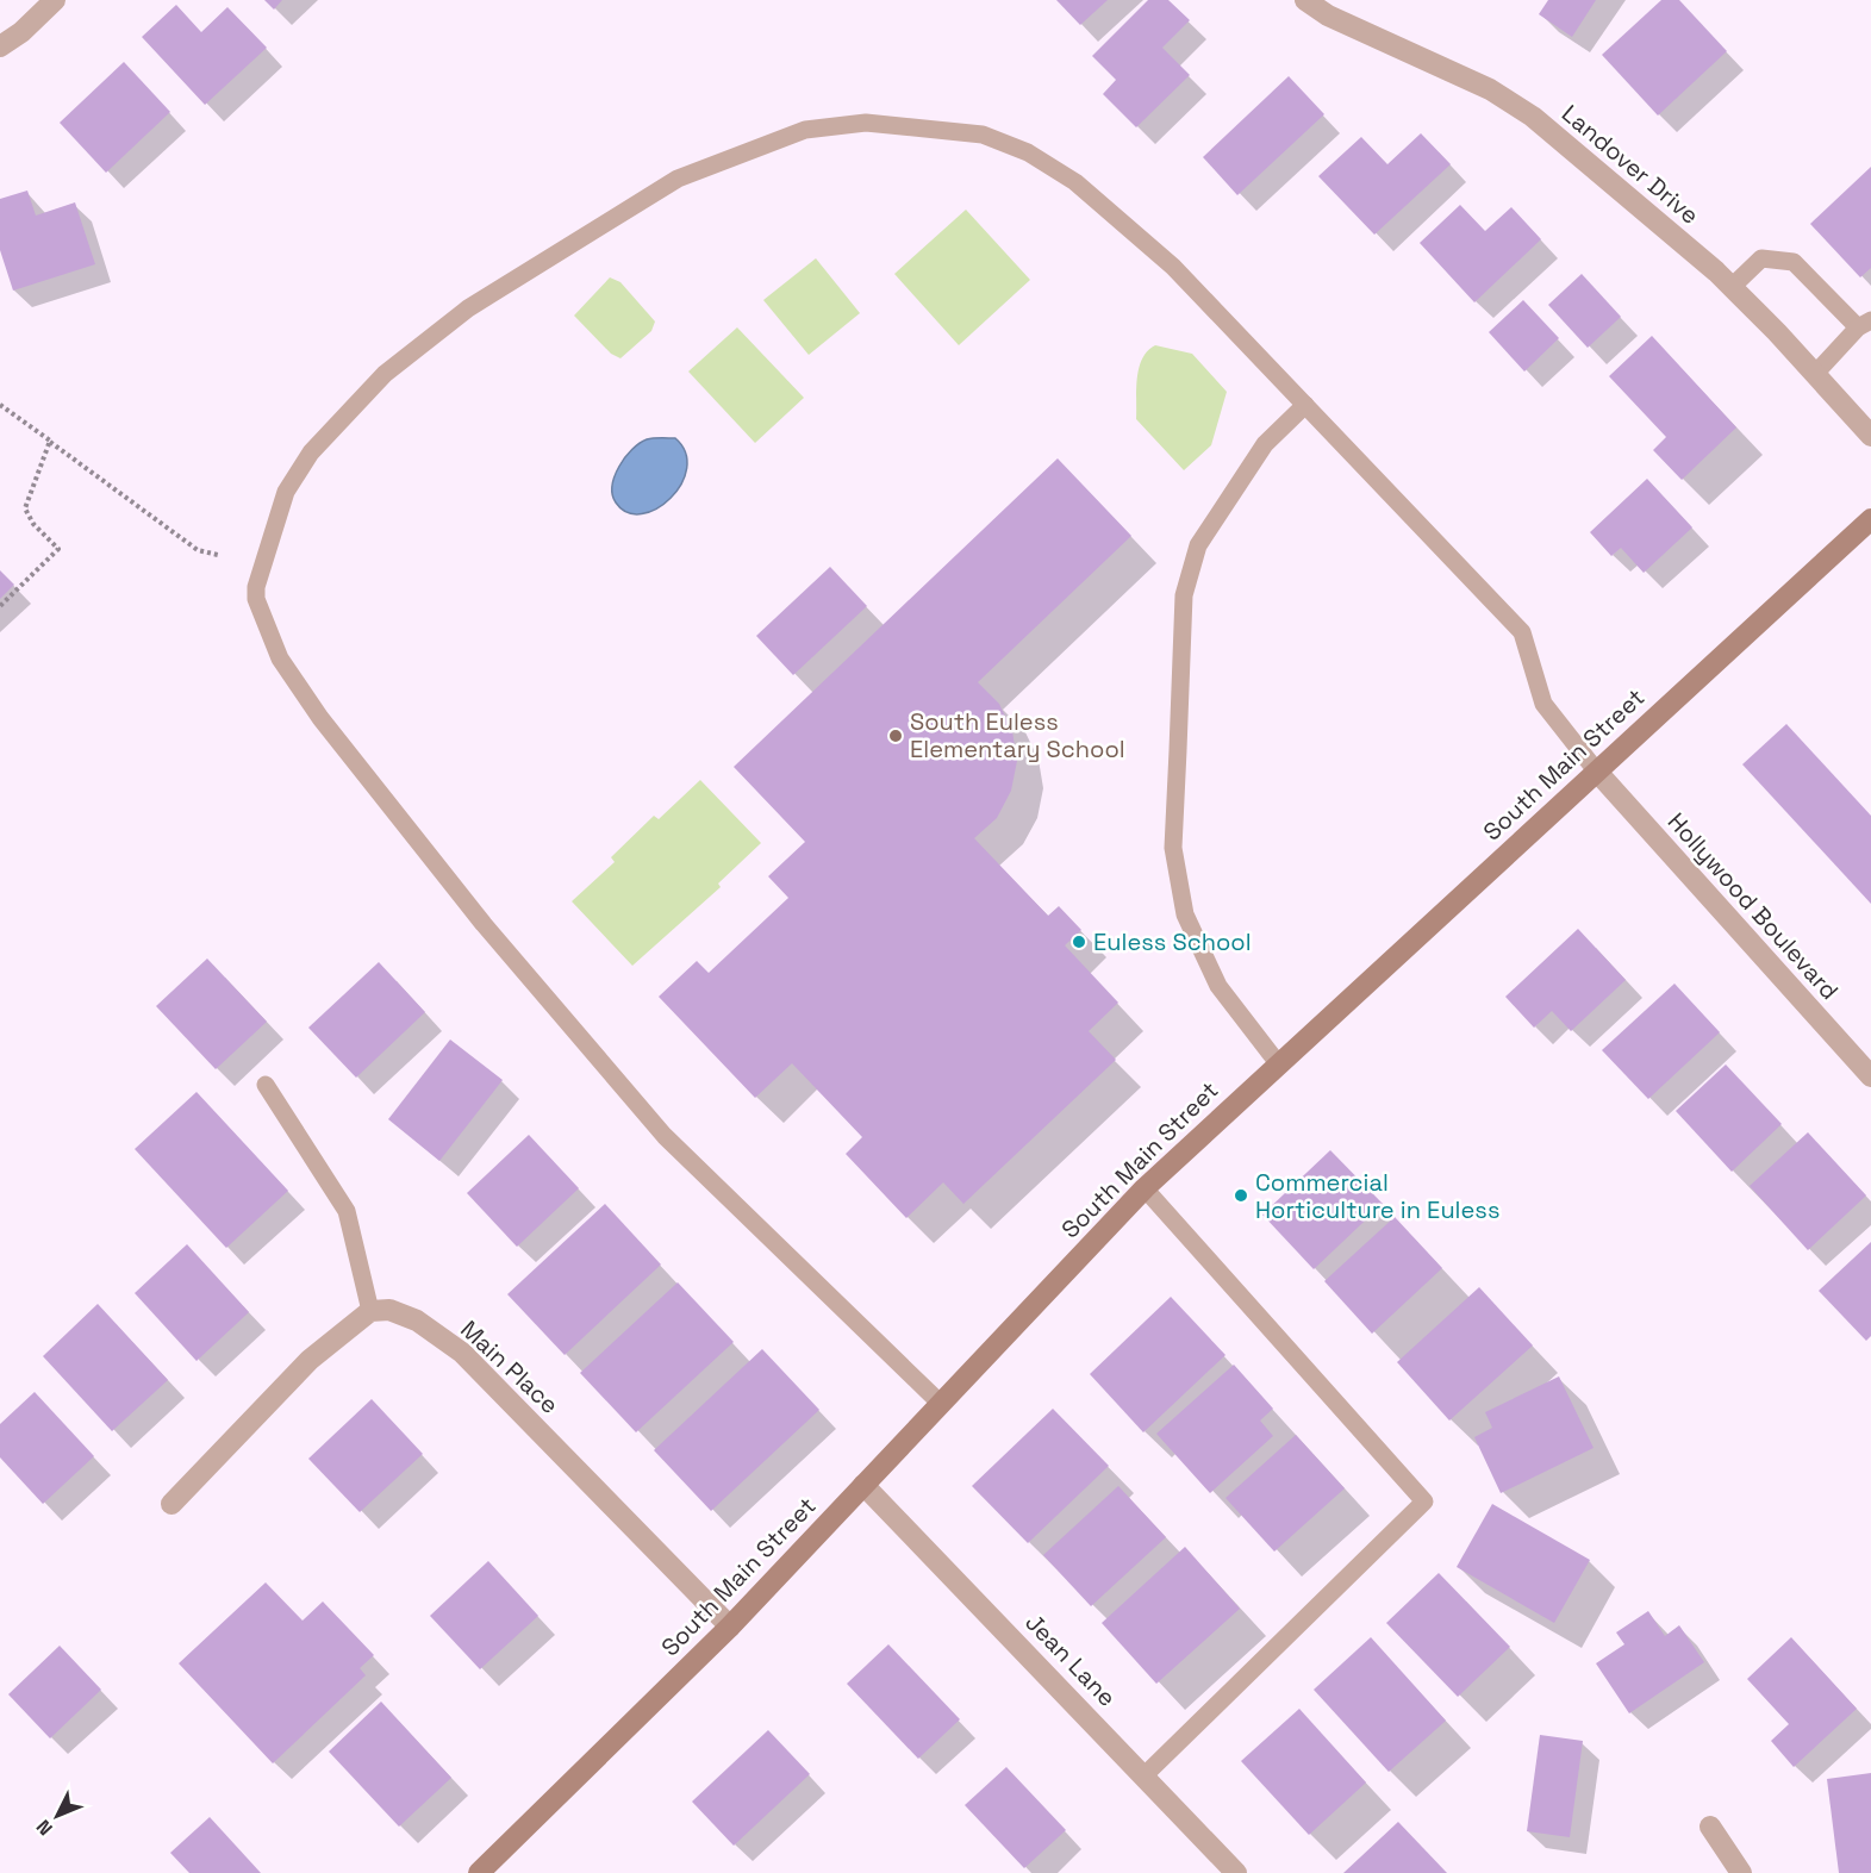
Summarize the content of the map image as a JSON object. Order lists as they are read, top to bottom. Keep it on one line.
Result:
{"streets":{"street":["Landover Drive","South Main Street","Hollywood Boulevard","Main Place","Jean Lane"]},"crossings":[["South Main Street","Hollywood Boulevard"],["South Main Street","Main Place"],["South Main Street","Jean Lane"]],"places":["South Euless Elementary School","Euless School","Commercial Horticulture in Euless"],"north":"bottom left"}
